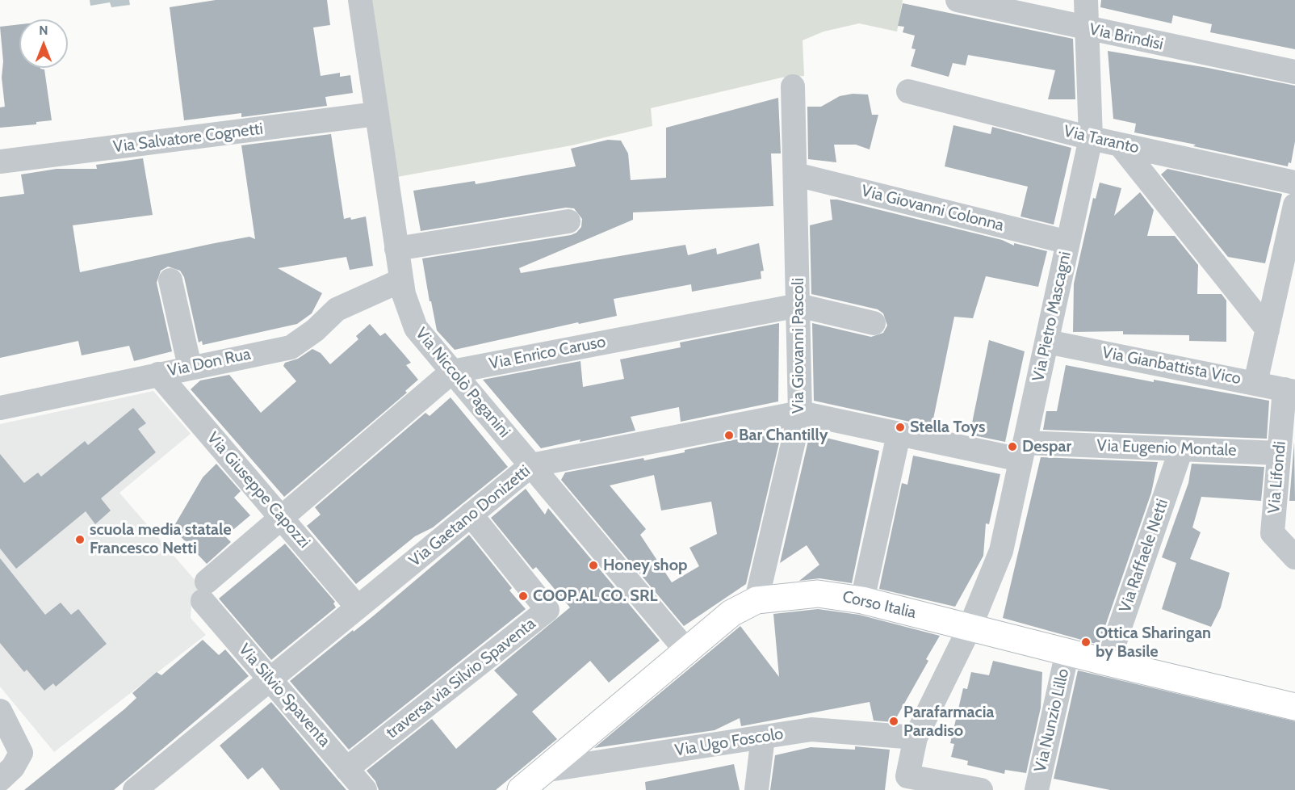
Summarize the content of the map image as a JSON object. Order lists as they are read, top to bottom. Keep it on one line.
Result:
{"streets":{"main road":["Corso Italia"],"street":["Via Brindisi","Via Salvatore Cognetti","Via Taranto","Via Giovanni Colonna","Via Pietro Mascagni","Via Giovanni Pascoli","Via Enrico Caruso","Via Don Rua","Via Gianbattista Vico","Via Niccolò Paganini","Via Eugenio Montale","Via Lifondi","Via Giuseppe Capozzi","Via Gaetano Donizetti","Via Raffaele Netti","traversa via Silvio Spaventa","Via Silvio Spaventa","Via Nunzio Lillo","Via Ugo Foscolo"]},"crossings":[["Via Brindisi","Via Pietro Mascagni"],["Via Salvatore Cognetti","Via Niccolò Paganini"],["Via Taranto","Via Pietro Mascagni"],["Via Giovanni Colonna","Via Pietro Mascagni"],["Via Giovanni Colonna","Via Giovanni Pascoli"],["Via Pietro Mascagni","Via Gianbattista Vico"],["Via Pietro Mascagni","Via Eugenio Montale"],["Via Pietro Mascagni","Via Gaetano Donizetti"],["Via Pietro Mascagni","Corso Italia"],["Via Pietro Mascagni","Via Ugo Foscolo"],["Via Giovanni Pascoli","Via Enrico Caruso"],["Via Giovanni Pascoli","Via Gaetano Donizetti"],["Via Giovanni Pascoli","Corso Italia"],["Via Enrico Caruso","Via Niccolò Paganini"],["Via Enrico Caruso","Via Giuseppe Capozzi"],["Via Enrico Caruso","Via Silvio Spaventa"],["Via Don Rua","Via Niccolò Paganini"],["Via Don Rua","Via Giuseppe Capozzi"],["Via Gianbattista Vico","Via Lifondi"],["Via Niccolò Paganini","Via Gaetano Donizetti"],["Via Niccolò Paganini","Corso Italia"],["Via Eugenio Montale","Via Lifondi"],["Via Eugenio Montale","Via Gaetano Donizetti"],["Via Eugenio Montale","Via Raffaele Netti"],["Via Giuseppe Capozzi","Via Gaetano Donizetti"],["Via Gaetano Donizetti","traversa via Silvio Spaventa"],["Via Gaetano Donizetti","Via Silvio Spaventa"],["Via Raffaele Netti","Corso Italia"],["Corso Italia","Via Nunzio Lillo"],["Corso Italia","Via Ugo Foscolo"],["traversa via Silvio Spaventa","Via Silvio Spaventa"]],"places":["Stella Toys","Bar Chantilly","Despar","scuola media statale Francesco Netti","Honey shop","COOP.AL CO. SRL","Ottica Sharingan by Basile","Parafarmacia Paradiso"],"north":"top"}
